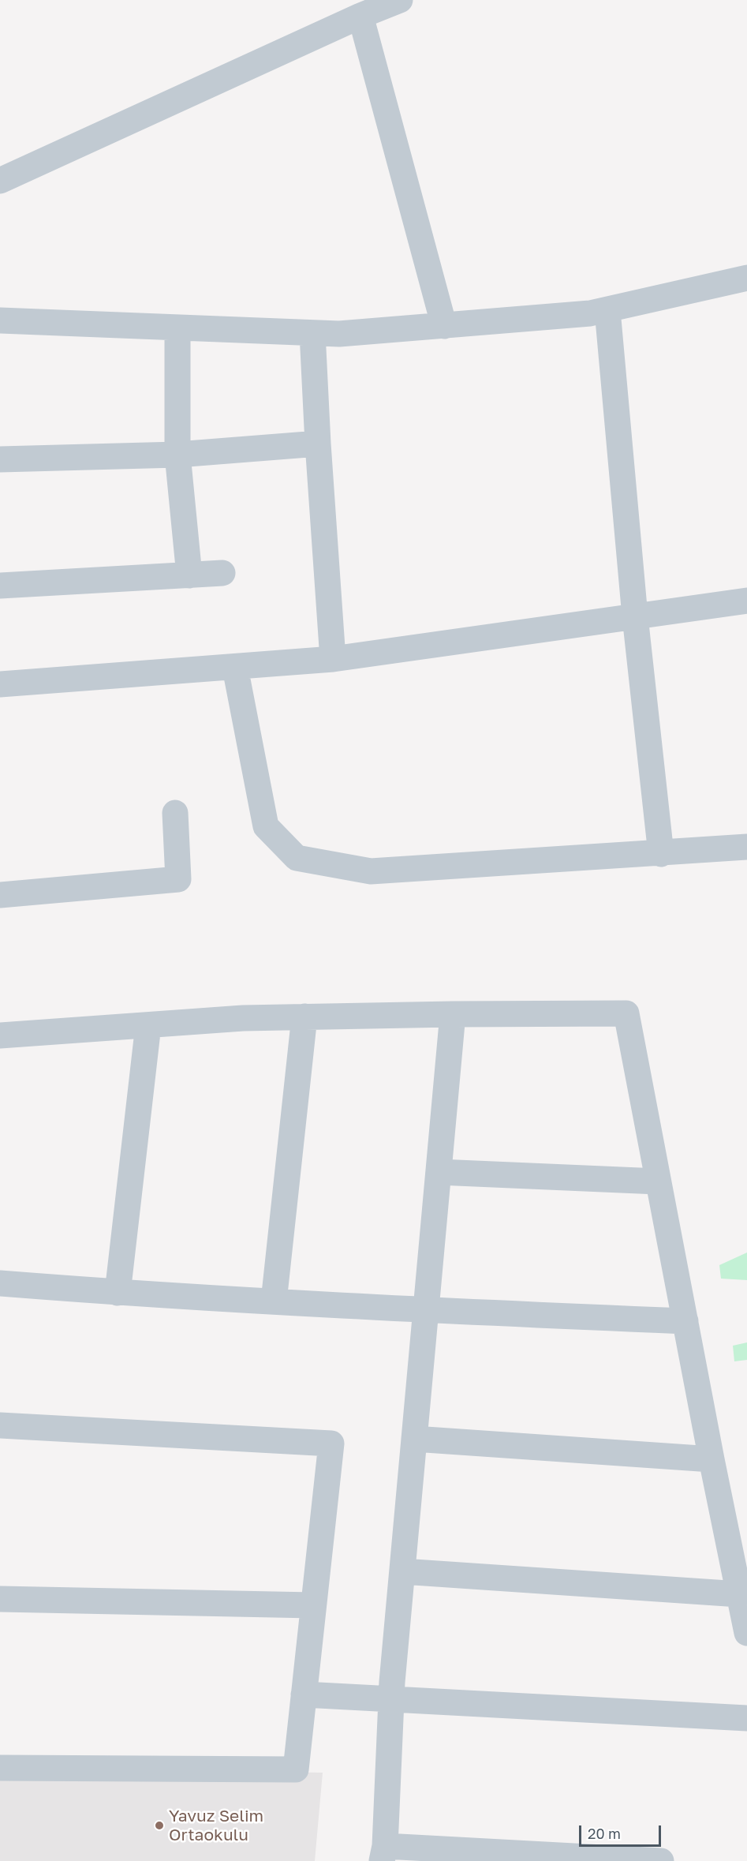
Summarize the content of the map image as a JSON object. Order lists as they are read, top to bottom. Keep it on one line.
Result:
{"places":["Yavuz Selim Ortaokulu"],"scale_bar":"20 m"}
